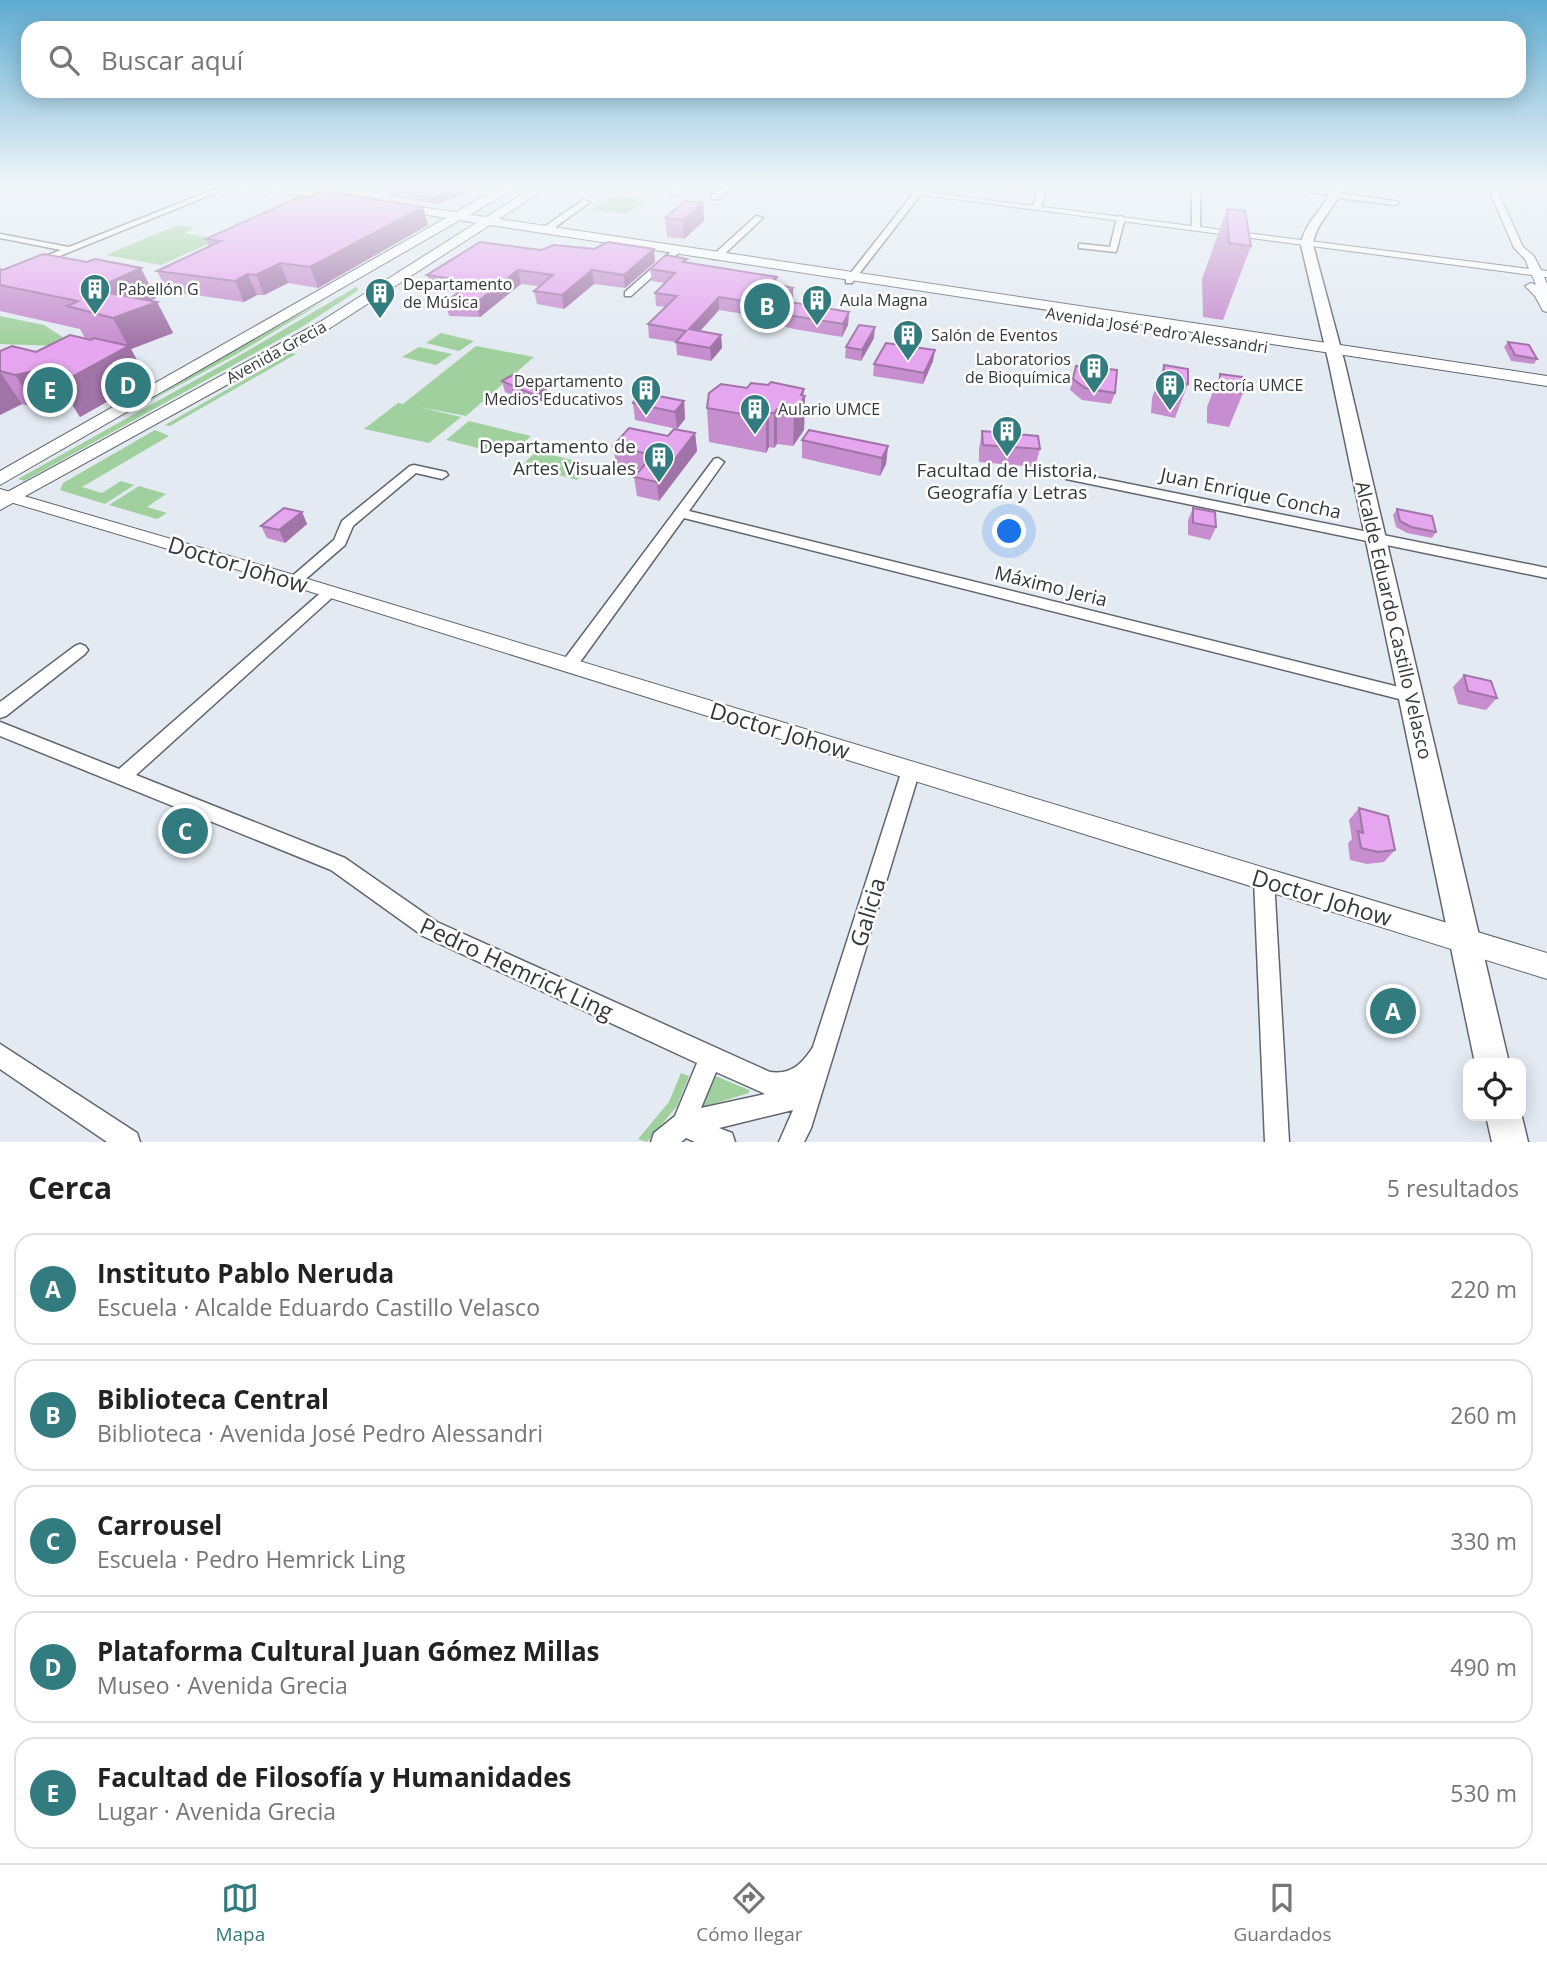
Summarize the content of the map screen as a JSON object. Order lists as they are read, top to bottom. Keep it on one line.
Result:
{"streets":{"main road":["Avenida José Pedro Alessandri","Avenida Grecia","Alcalde Eduardo Castillo Velasco"],"street":["Juan Enrique Concha","Doctor Johow","Máximo Jeria","Galicia","Pedro Hemrick Ling"]},"crossings":[["Avenida José Pedro Alessandri","Alcalde Eduardo Castillo Velasco"],["Avenida Grecia","Doctor Johow"],["Juan Enrique Concha","Alcalde Eduardo Castillo Velasco"],["Doctor Johow","Alcalde Eduardo Castillo Velasco"],["Doctor Johow","Galicia"],["Máximo Jeria","Alcalde Eduardo Castillo Velasco"],["Galicia","Pedro Hemrick Ling"]],"places":{"building":["Pabellón G","Departamento de Música","Aula Magna","Salón de Eventos","Laboratorios de Bioquímica","Rectoría UMCE","Departamento Medios Educativos","Aulario UMCE","Facultad de Historia, Geografía y Letras","Departamento de Artes Visuales"]},"page":{"search":"Buscar aquí","pins":["B","D","E","C","A"],"heading":["Cerca","5 resultados"],"list":[{"mark":"A","name":"Instituto Pablo Neruda","note":"Escuela · Alcalde Eduardo Castillo Velasco","value":"220 m"},{"mark":"B","name":"Biblioteca Central","note":"Biblioteca · Avenida José Pedro Alessandri","value":"260 m"},{"mark":"C","name":"Carrousel","note":"Escuela · Pedro Hemrick Ling","value":"330 m"},{"mark":"D","name":"Plataforma Cultural Juan Gómez Millas","note":"Museo · Avenida Grecia","value":"490 m"},{"mark":"E","name":"Facultad de Filosofía y Humanidades","note":"Lugar · Avenida Grecia","value":"530 m"}],"nav":["Mapa","Cómo llegar","Guardados"]}}
